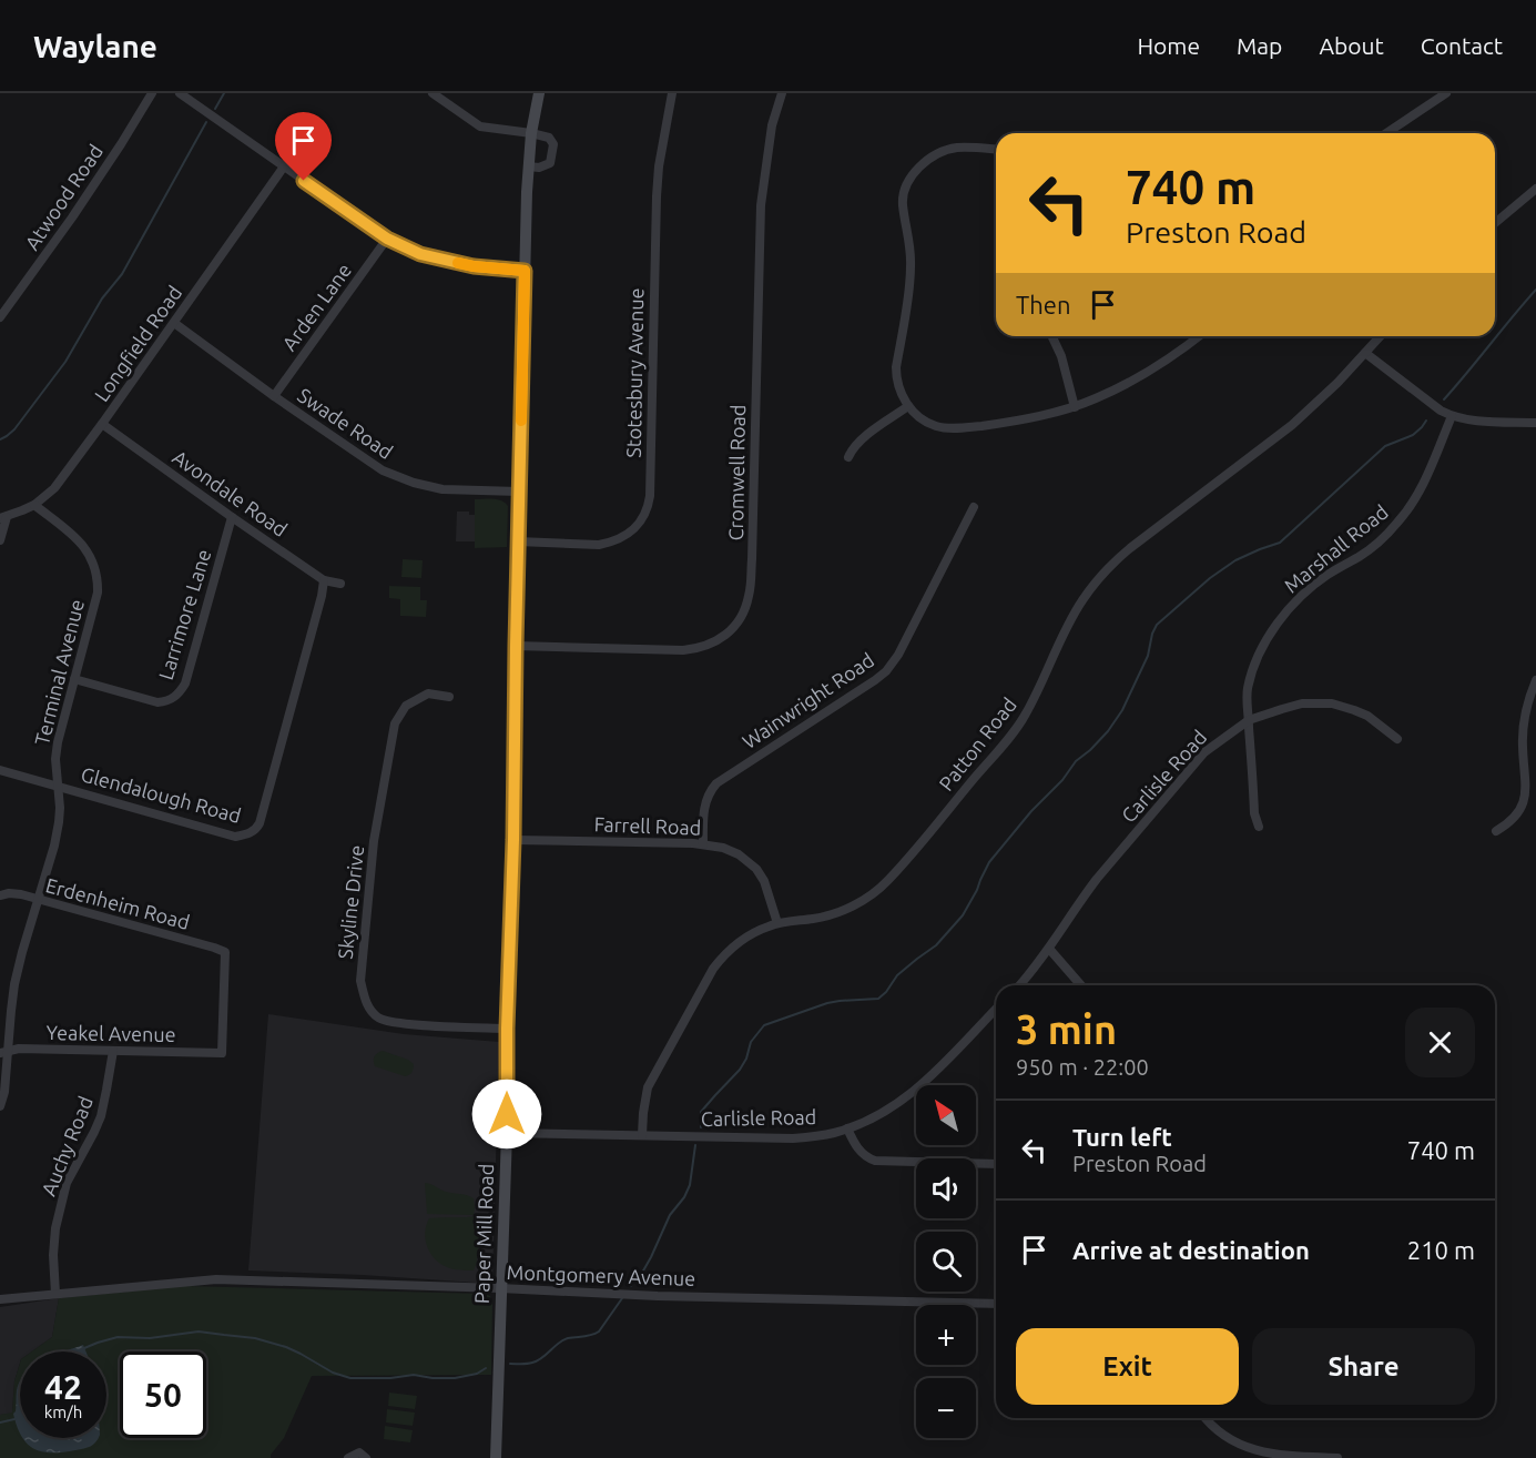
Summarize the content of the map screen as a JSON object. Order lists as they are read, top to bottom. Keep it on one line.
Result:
{"streets":{"main road":["Paper Mill Road"],"street":["Atwood Road","Arden Lane","Longfield Road","Stotesbury Avenue","Swade Road","Cromwell Road","Avondale Road","Marshall Road","Larrimore Lane","Terminal Avenue","Wainwright Road","Patton Road","Carlisle Road","Glendalough Road","Farrell Road","Skyline Drive","Erdenheim Road","Yeakel Avenue","Auchy Road","Montgomery Avenue"]},"crossings":[["Arden Lane","Swade Road"],["Longfield Road","Swade Road"],["Longfield Road","Avondale Road"],["Longfield Road","Terminal Avenue"],["Stotesbury Avenue","Paper Mill Road"],["Swade Road","Paper Mill Road"],["Cromwell Road","Paper Mill Road"],["Avondale Road","Larrimore Lane"],["Avondale Road","Glendalough Road"],["Marshall Road","Carlisle Road"],["Larrimore Lane","Terminal Avenue"],["Terminal Avenue","Glendalough Road"],["Terminal Avenue","Erdenheim Road"],["Terminal Avenue","Yeakel Avenue"],["Wainwright Road","Farrell Road"],["Patton Road","Carlisle Road"],["Patton Road","Farrell Road"],["Carlisle Road","Paper Mill Road"],["Farrell Road","Paper Mill Road"],["Skyline Drive","Paper Mill Road"],["Erdenheim Road","Yeakel Avenue"],["Yeakel Avenue","Auchy Road"],["Auchy Road","Montgomery Avenue"],["Paper Mill Road","Montgomery Avenue"]],"north":"top left","page":{"header":"Waylane","nav":["Home","Map","About","Contact"],"turn":["740 m","Preston Road"],"then":"Then","heading":["3 min","950 m · 22:00"],"map_buttons":["+","−"],"list":[{"name":"Turn left","note":"Preston Road","value":"740 m"},{"name":"Arrive at destination","value":"210 m"}],"buttons":["Exit","Share"],"speed":"42 km/h","limit":"50"}}
